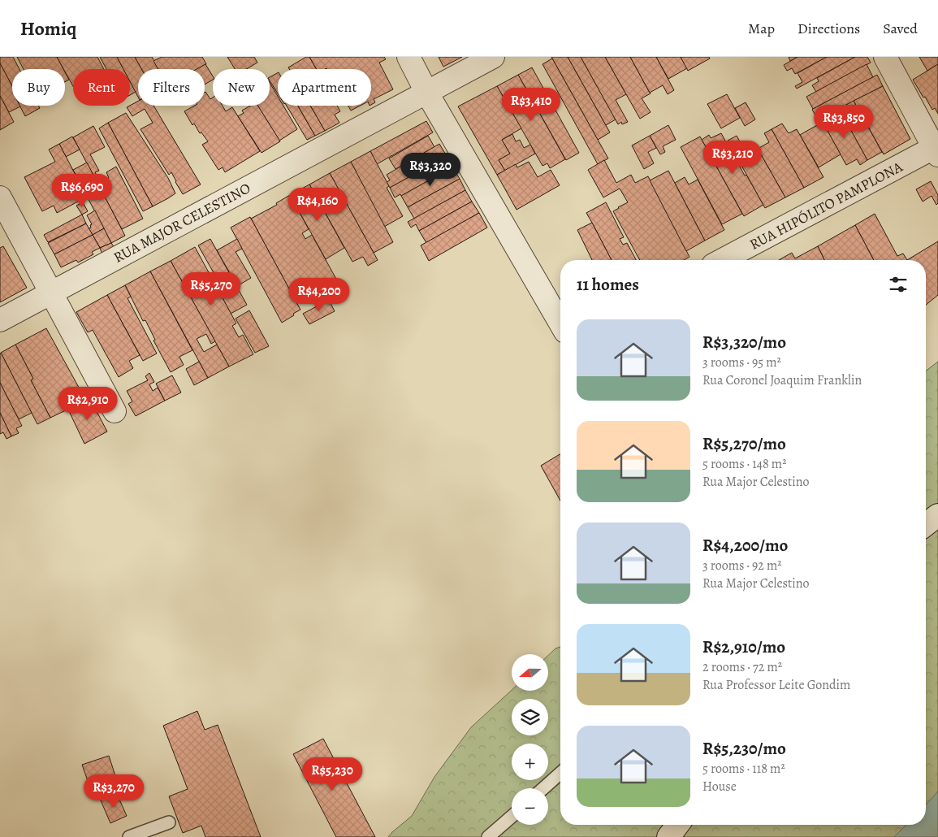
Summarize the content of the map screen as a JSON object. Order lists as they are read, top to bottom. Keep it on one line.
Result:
{"streets":{"street":["RUA HIPÓLITO PAMPLONA","RUA MAJOR CELESTINO"]},"north":"left","page":{"header":"Homiq","nav":["Map","Directions","Saved"],"chip":["Buy","Rent","Filters","New","Apartment"],"price":["R$3,410","R$3,850","R$3,210","R$3,320","R$6,690","R$4,160","R$5,270","R$4,200","R$2,910","R$5,230","R$3,270"],"heading":"11 homes","list":[{"name":"R$3,320/mo","note":"3 rooms · 95 m² · Rua Coronel Joaquim Franklin"},{"name":"R$5,270/mo","note":"5 rooms · 148 m² · Rua Major Celestino"},{"name":"R$4,200/mo","note":"3 rooms · 92 m² · Rua Major Celestino"},{"name":"R$2,910/mo","note":"2 rooms · 72 m² · Rua Professor Leite Gondim"},{"name":"R$5,230/mo","note":"5 rooms · 118 m² · House"}],"map_buttons":["+","−"]}}
